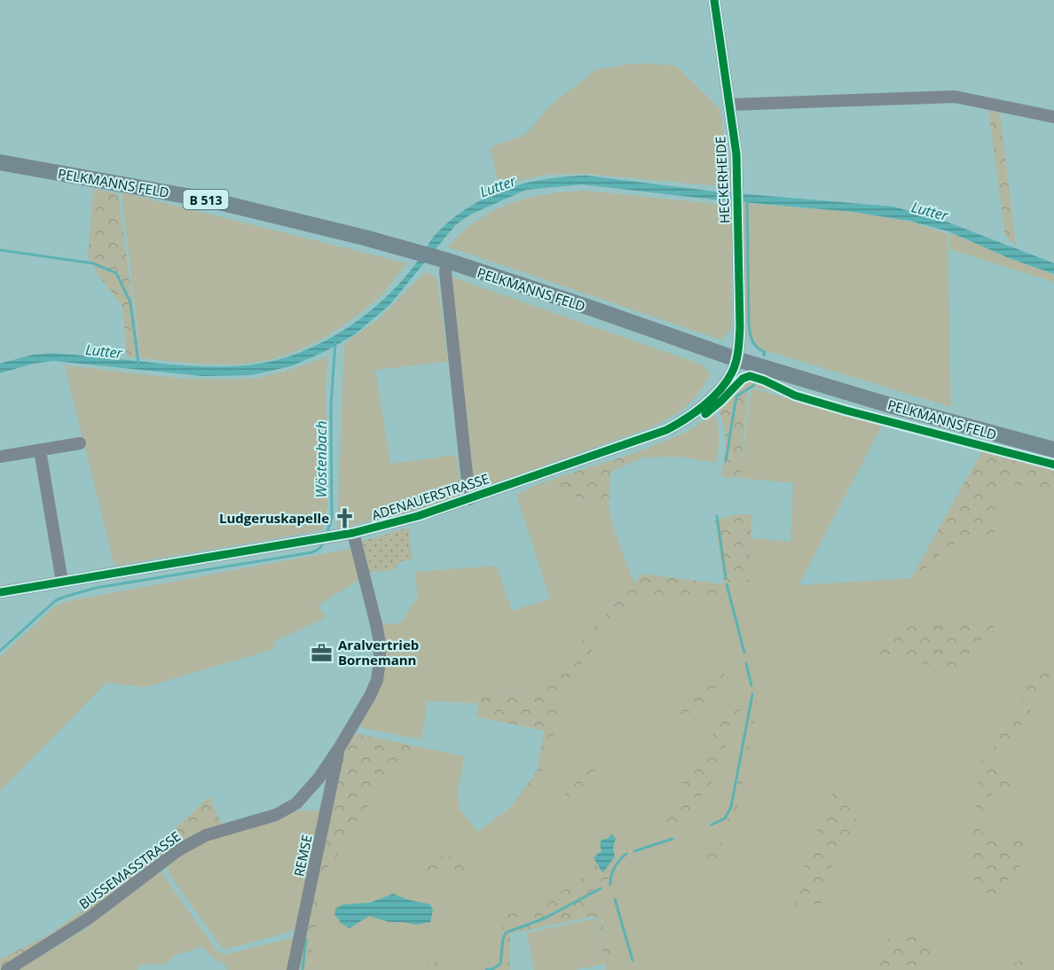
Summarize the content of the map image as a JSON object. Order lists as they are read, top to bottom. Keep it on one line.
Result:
{"streets":{"main road":["PELKMANNS FELD","B 513"],"street":["HECKERHEIDE","ADENAUERSTRASSE","REMSE","BUSSEMASSTRASSE"]},"crossings":[["HECKERHEIDE","PELKMANNS FELD"],["HECKERHEIDE","ADENAUERSTRASSE"],["PELKMANNS FELD","ADENAUERSTRASSE"],["ADENAUERSTRASSE","BUSSEMASSTRASSE"],["REMSE","BUSSEMASSTRASSE"]],"water":["Lutter","Wöstenbach"],"places":{"church":["Ludgeruskapelle"],"office":["Aralvertrieb Bornemann"]}}
